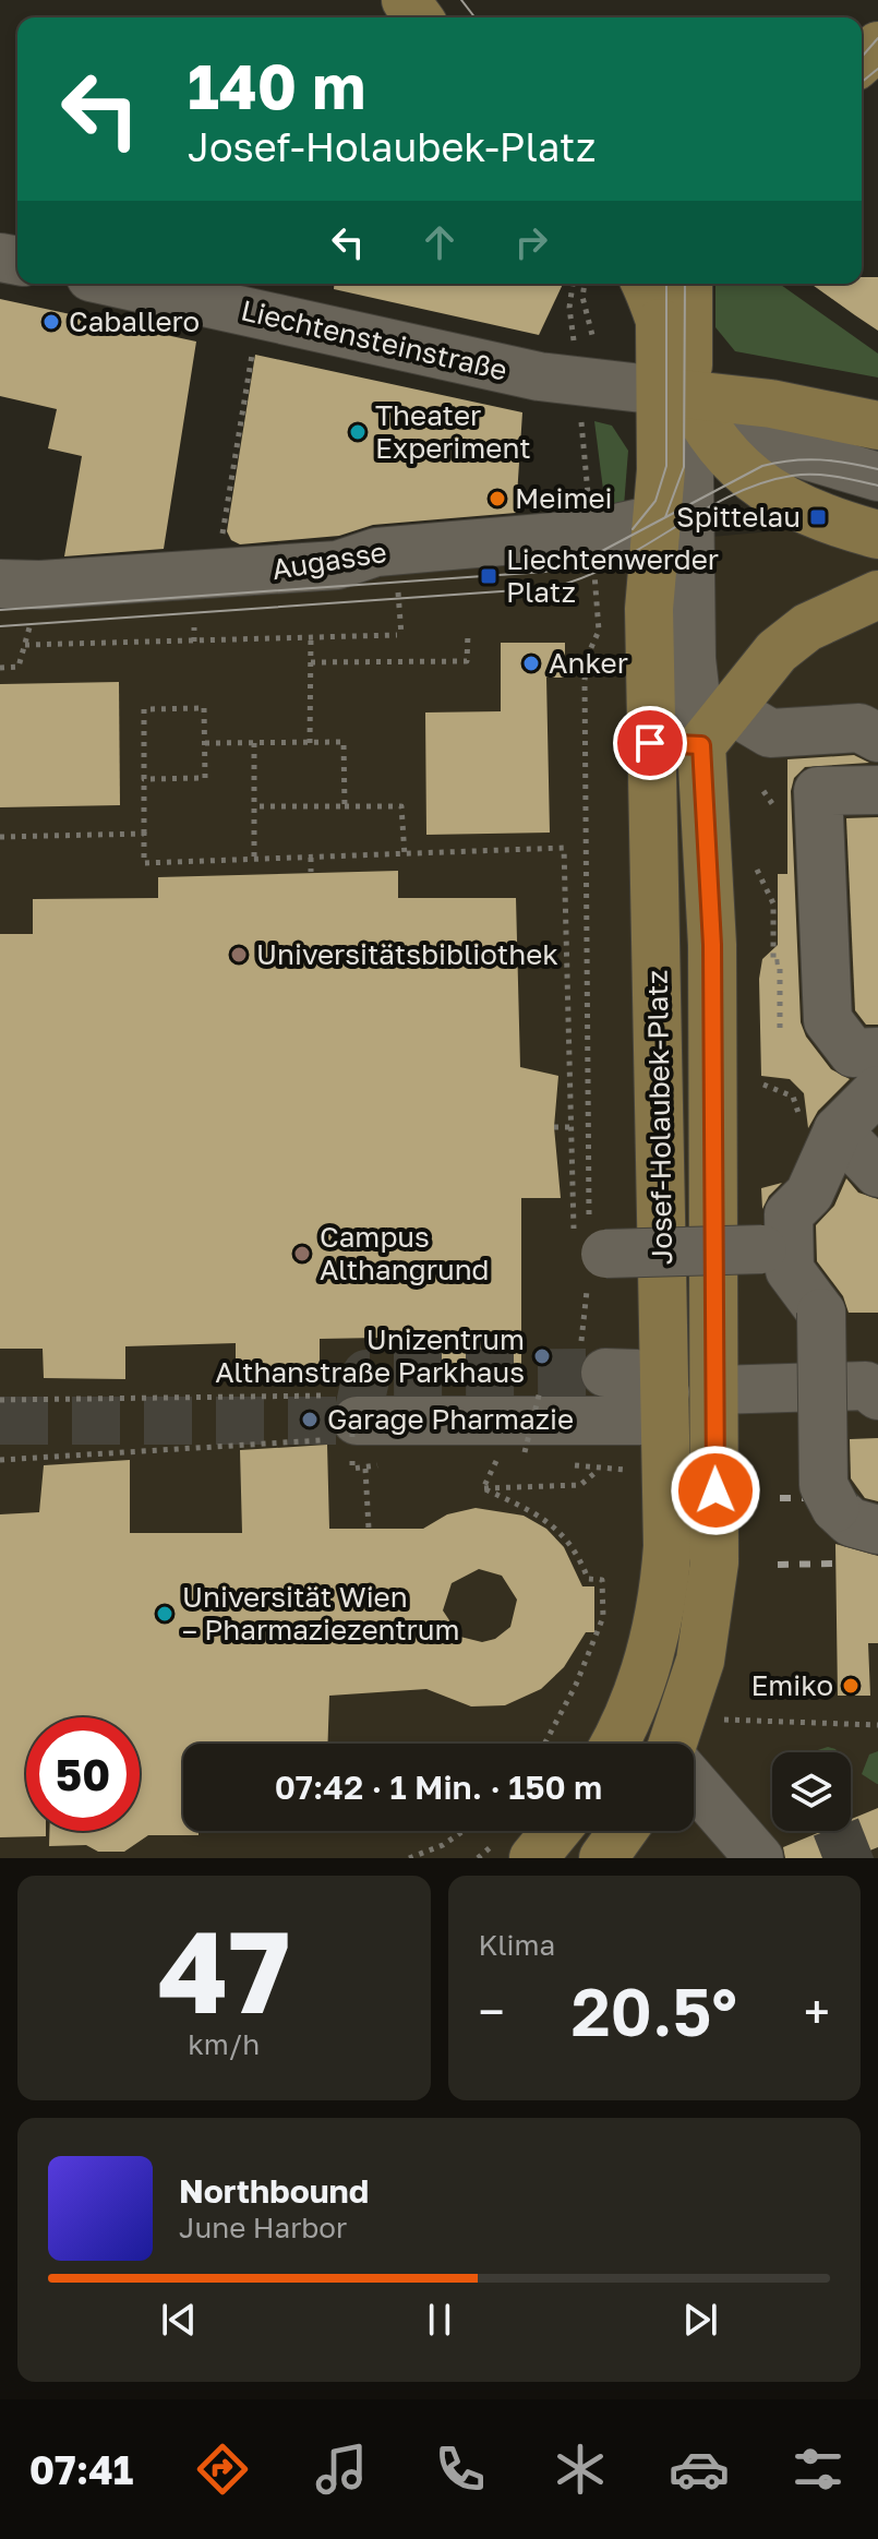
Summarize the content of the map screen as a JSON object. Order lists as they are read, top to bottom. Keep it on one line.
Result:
{"streets":{"main road":["Josef-Holaubek-Platz"],"street":["Liechtensteinstraße","Augasse"]},"crossings":[["Augasse","Josef-Holaubek-Platz"]],"places":{"other":["Caballero","Theater Experiment","Meimei","Anker","Universitätsbibliothek","Campus Althangrund","Unizentrum Althanstraße Parkhaus","Garage Pharmazie","Universität Wien – Pharmaziezentrum","Emiko"],"transit":["Spittelau","Liechtenwerder Platz"]},"page":{"turn":["140 m","Josef-Holaubek-Platz"],"limit":"50","trip":"07:42 · 1 Min. · 150 m","tile":[["47","km/h"],"Klima"],"heat":["−","20.5°","+"],"song":["Northbound","June Harbor"],"tabs":"07:41"}}
